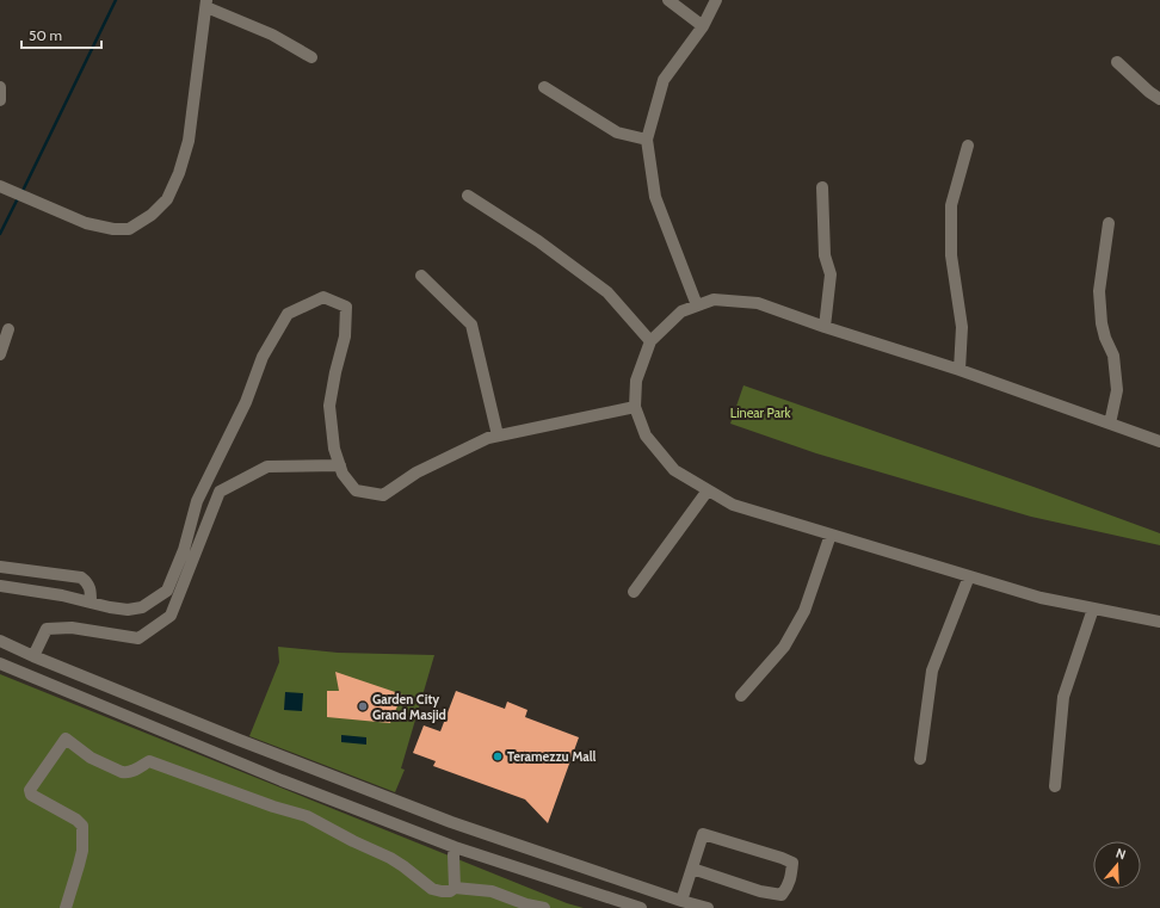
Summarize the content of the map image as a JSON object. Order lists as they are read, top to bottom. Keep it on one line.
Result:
{"parks":["Linear Park"],"places":["Garden City Grand Masjid","Teramezzu Mall"],"scale_bar":"50 m","north":"top"}
